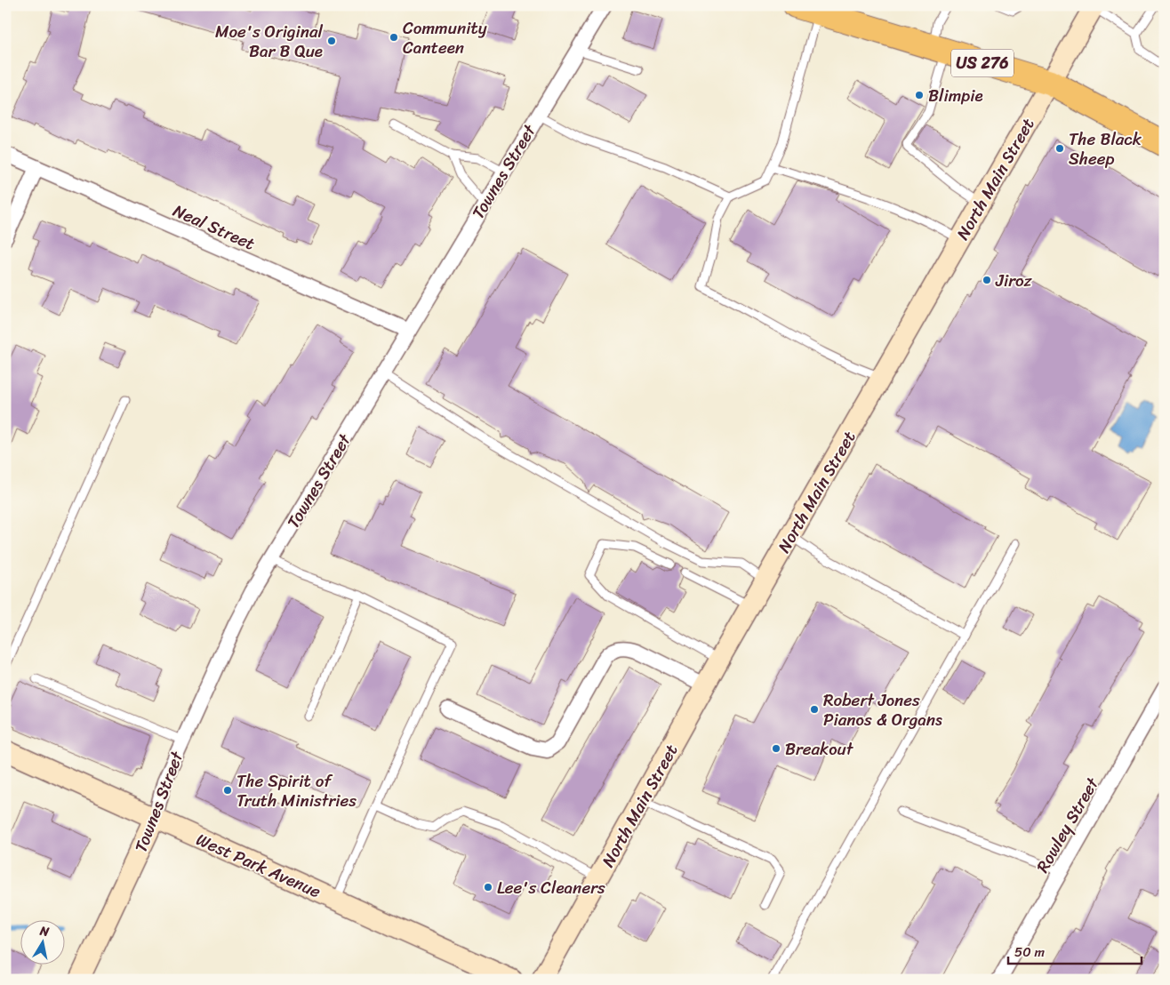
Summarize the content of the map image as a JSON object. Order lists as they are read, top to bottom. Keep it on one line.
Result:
{"streets":{"highway":["US 276"],"street":["Townes Street","North Main Street","Neal Street","Rowley Street","West Park Avenue"]},"crossings":[["US 276","North Main Street"],["Townes Street","Neal Street"],["Townes Street","West Park Avenue"]],"places":["Community Canteen","Moe's Original Bar B Que","Blimpie","The Black Sheep","Jiroz","Robert Jones Pianos & Organs","Breakout","The Spirit of Truth Ministries","Lee's Cleaners"],"scale_bar":"50 m","north":"top"}
